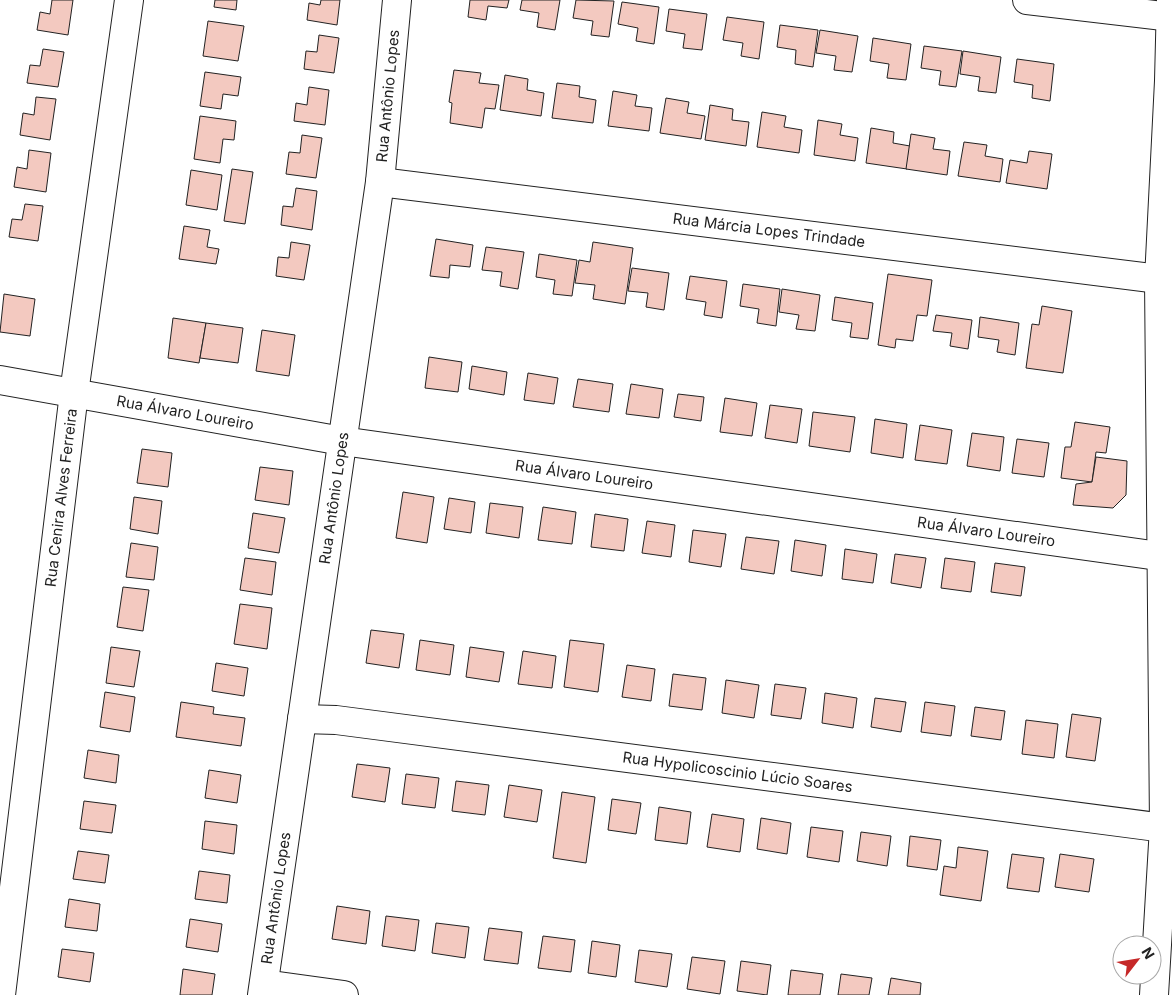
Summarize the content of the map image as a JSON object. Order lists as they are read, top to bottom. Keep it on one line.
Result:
{"streets":{"street":["Rua Antônio Lopes","Rua Márcia Lopes Trindade","Rua Álvaro Loureiro","Rua Cenira Alves Ferreira","Rua Hypolicoscinio Lúcio Soares"]},"crossings":[["Rua Antônio Lopes","Rua Márcia Lopes Trindade"],["Rua Antônio Lopes","Rua Álvaro Loureiro"],["Rua Antônio Lopes","Rua Hypolicoscinio Lúcio Soares"],["Rua Álvaro Loureiro","Rua Cenira Alves Ferreira"]],"north":"top right"}
